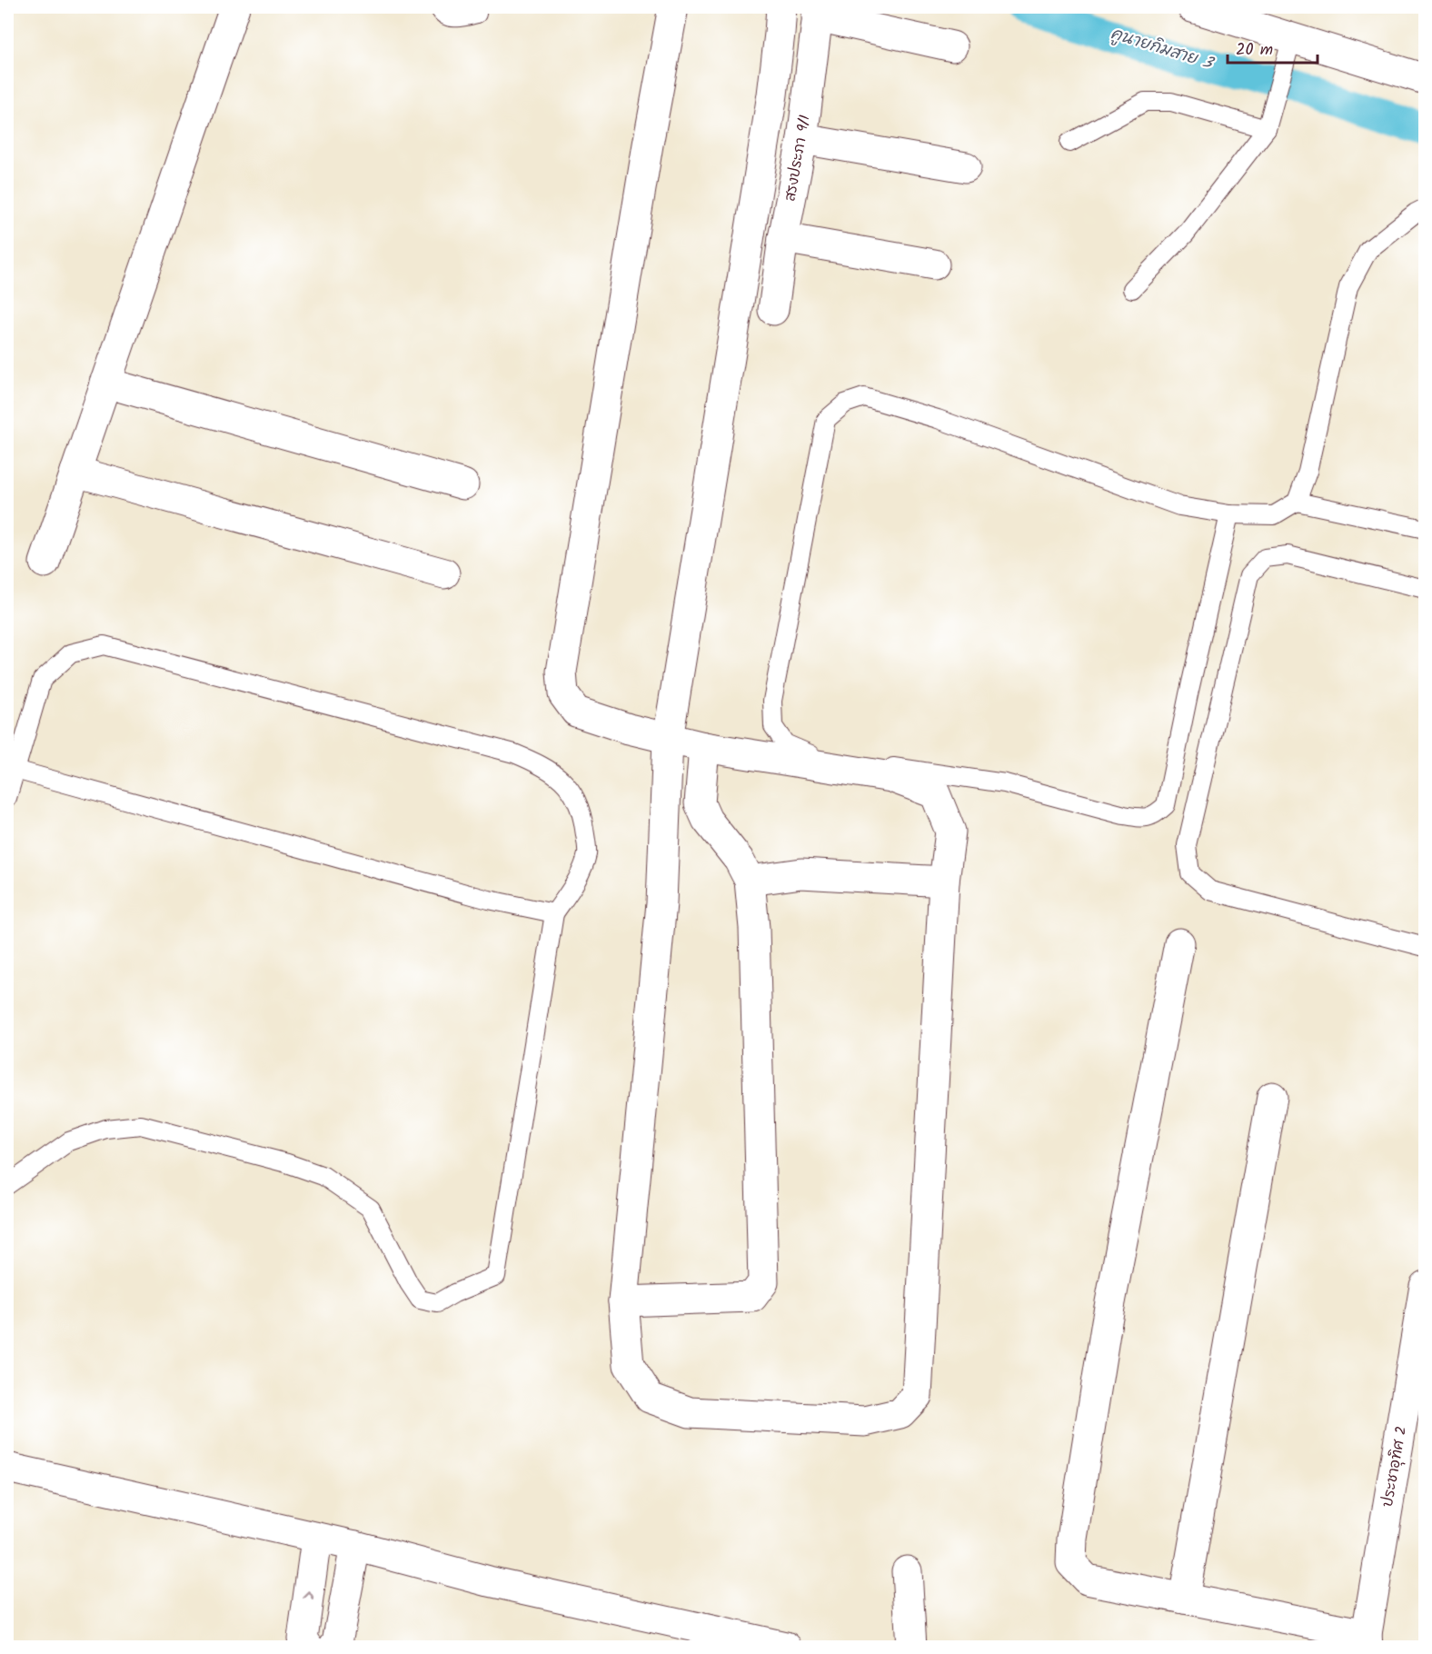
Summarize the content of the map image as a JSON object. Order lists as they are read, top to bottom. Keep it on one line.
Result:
{"streets":{"street":["สรงประภา 9/1","ประชาอุทิศ 2"]},"water":["คูนายกิมสาย 3"],"scale_bar":"20 m"}
